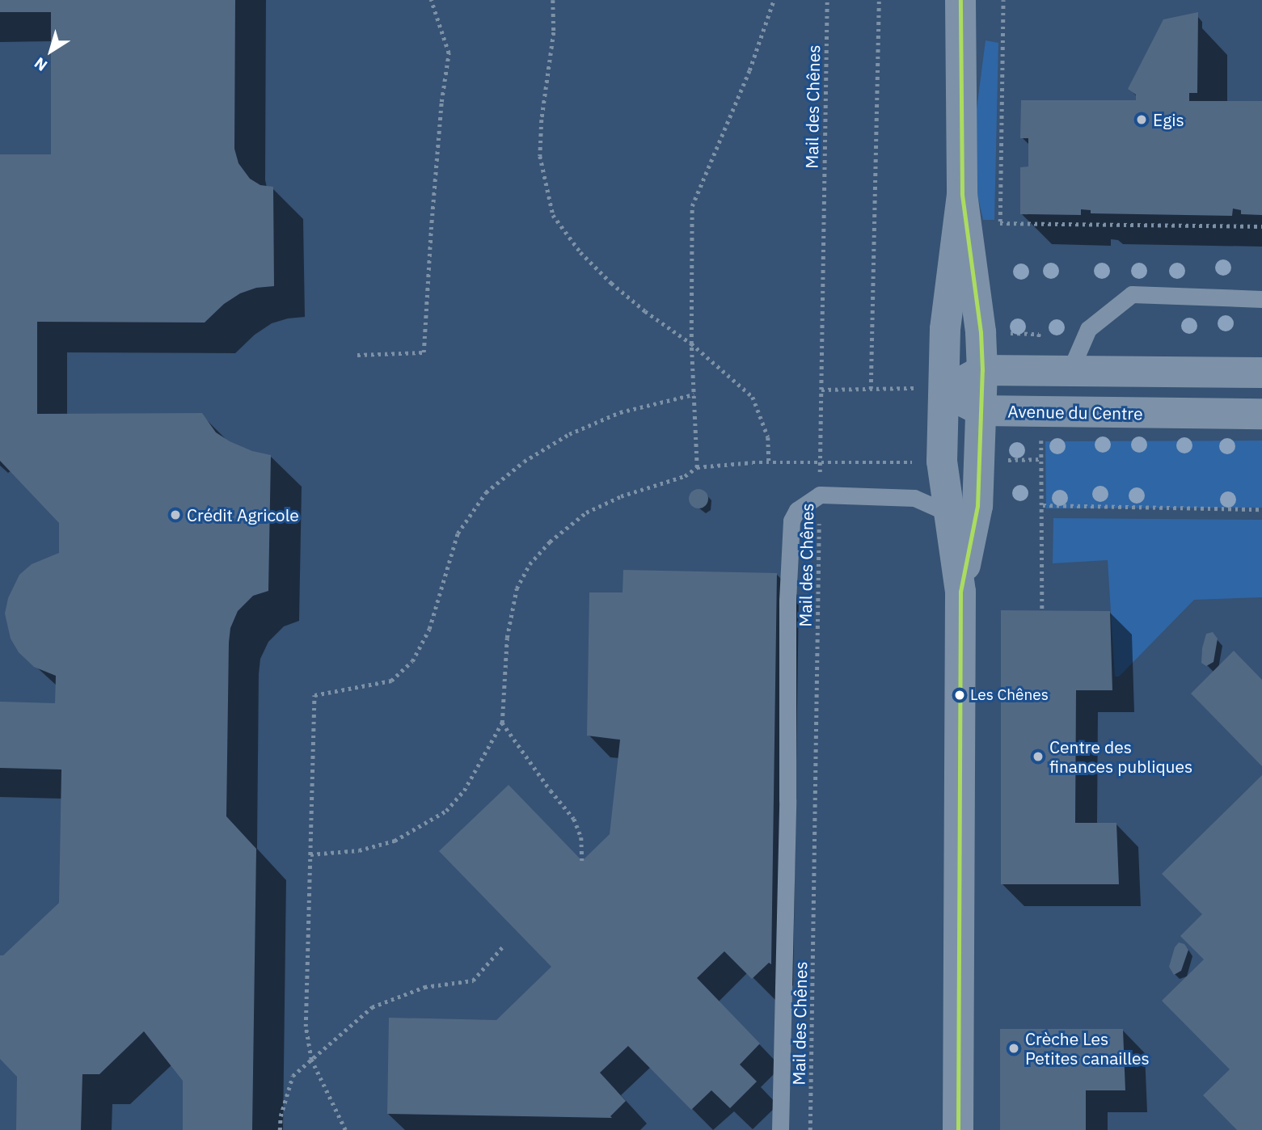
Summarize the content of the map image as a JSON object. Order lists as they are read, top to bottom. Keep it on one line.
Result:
{"streets":{"street":["Avenue du Centre"],"path":["Mail des Chênes"]},"places":["Egis","Crédit Agricole","Les Chênes","Centre des finances publiques","Crèche Les Petites canailles"],"north":"bottom left"}
